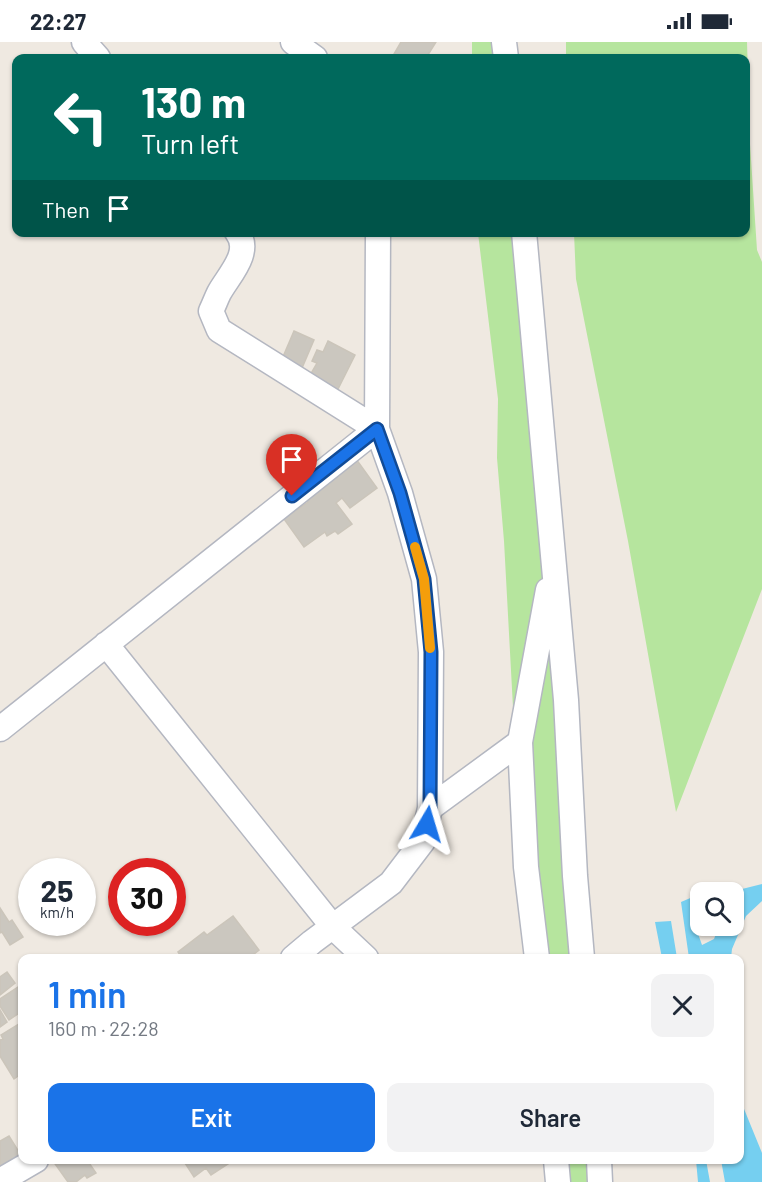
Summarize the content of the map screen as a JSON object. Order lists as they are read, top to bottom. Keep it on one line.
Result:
{"page":{"status":"22:27","turn":["130 m","Turn left"],"then":"Then","speed":"25 km/h","limit":"30","heading":["1 min","160 m · 22:28"],"buttons":["Exit","Share"]}}
